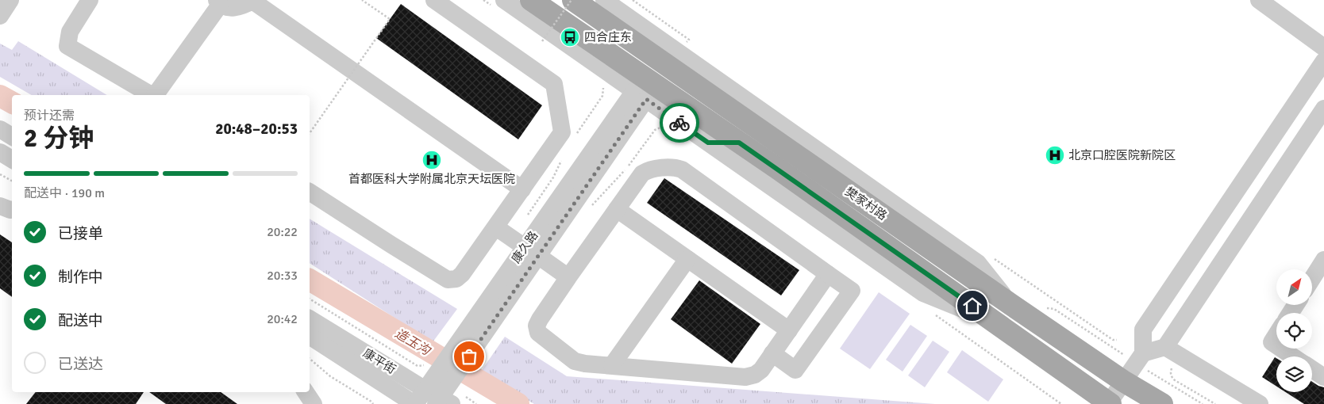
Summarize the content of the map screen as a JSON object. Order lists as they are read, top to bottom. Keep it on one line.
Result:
{"streets":{"main road":["樊家村路"],"street":["康久路","康平街"]},"crossings":[["康久路","康平街"]],"water":["造玉沟"],"places":{"bus stop":["四合庄东"],"hospital":["北京口腔医院新院区","首都医科大学附属北京天坛医院"]},"north":"top right","page":{"heading":["2 分钟","预计还需","20:48–20:53"],"bar":"配送中 · 190 m","list":[["已接单","20:22"],["制作中","20:33"],["配送中","20:42"],"已送达"]}}
